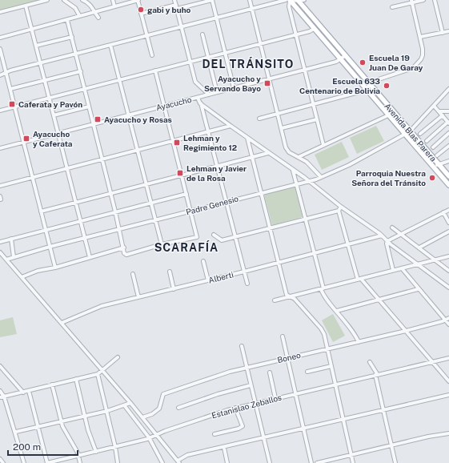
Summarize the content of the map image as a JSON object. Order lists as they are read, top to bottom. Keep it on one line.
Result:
{"streets":{"main road":["Avenida Blas Parera"],"street":["Ayacucho","Padre Genesio","Alberti","Boneo","Estanislao Zeballos"]},"crossings":[["Ayacucho","Avenida Blas Parera"],["Avenida Blas Parera","Padre Genesio"]],"districts":["DEL TRÁNSITO","SCARAFÍA"],"places":{"other":["gabi y buho","Escuela 19 Juan De Garay","Escuela 633 Centenario de Bolivia","Parroquia Nuestra Señora del Tránsito"],"transit":["Ayacucho y Servando Bayo","Caferata y Pavón","Ayacucho y Rosas","Ayacucho y Caferata","Lehman y Regimiento 12","Lehman y Javier de la Rosa"]},"scale_bar":"200 m"}
